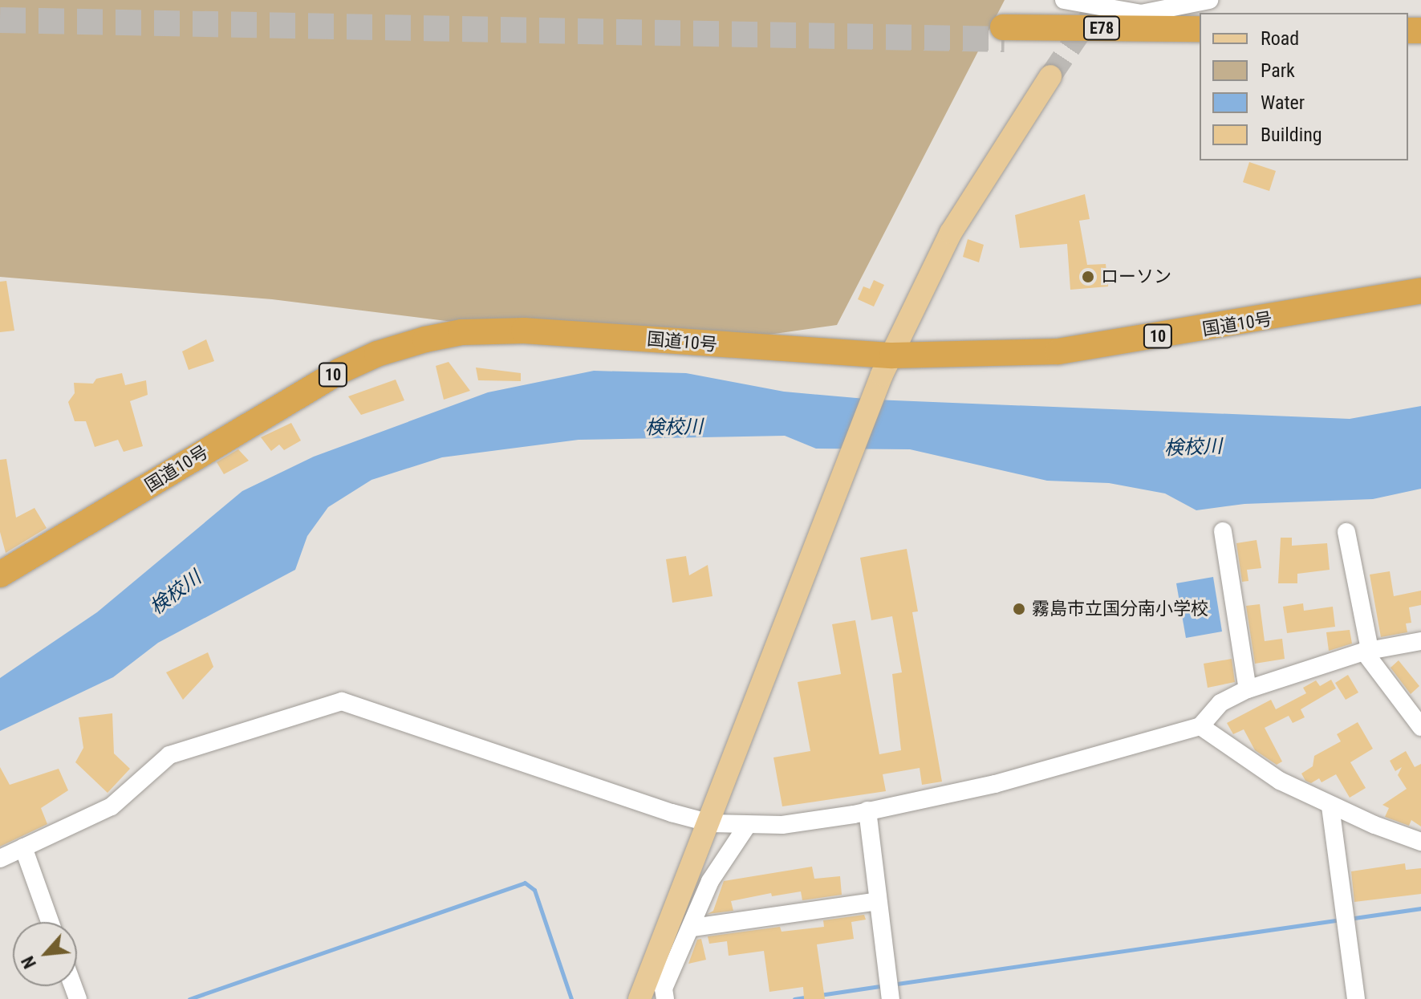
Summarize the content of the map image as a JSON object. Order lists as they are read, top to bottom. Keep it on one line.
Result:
{"streets":{"highway":["E78","国道10号","10"]},"water":["検校川"],"places":["ローソン","霧島市立国分南小学校"],"legend":["Road","Park","Water","Building"],"north":"bottom left"}
